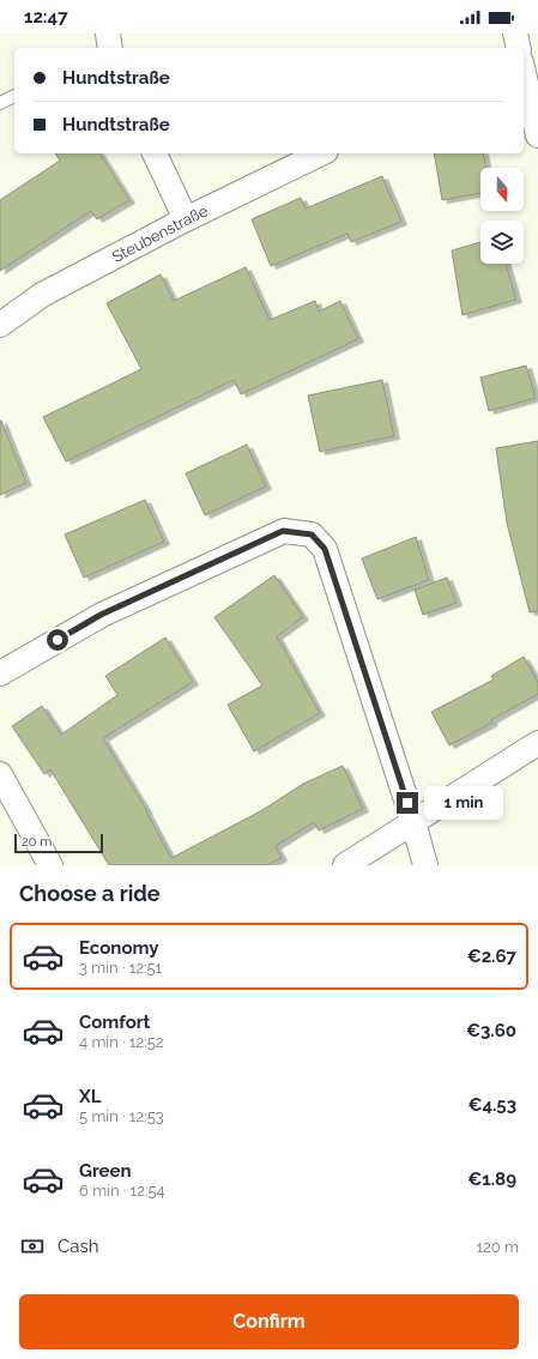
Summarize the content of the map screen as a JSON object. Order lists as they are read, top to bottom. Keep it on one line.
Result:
{"streets":{"street":["Steubenstraße"]},"scale_bar":"20 m","north":"bottom","page":{"status":"12:47","banner":["Hundtstraße","Hundtstraße"],"bubble":"1 min","scale":"20 m","heading":"Choose a ride","list":[{"name":"Economy","note":"3 min · 12:51","value":"€2.67"},{"name":"Comfort","note":"4 min · 12:52","value":"€3.60"},{"name":"XL","note":"5 min · 12:53","value":"€4.53"},{"name":"Green","note":"6 min · 12:54","value":"€1.89"}],"pay":["Cash","120 m"],"buttons":"Confirm"}}
